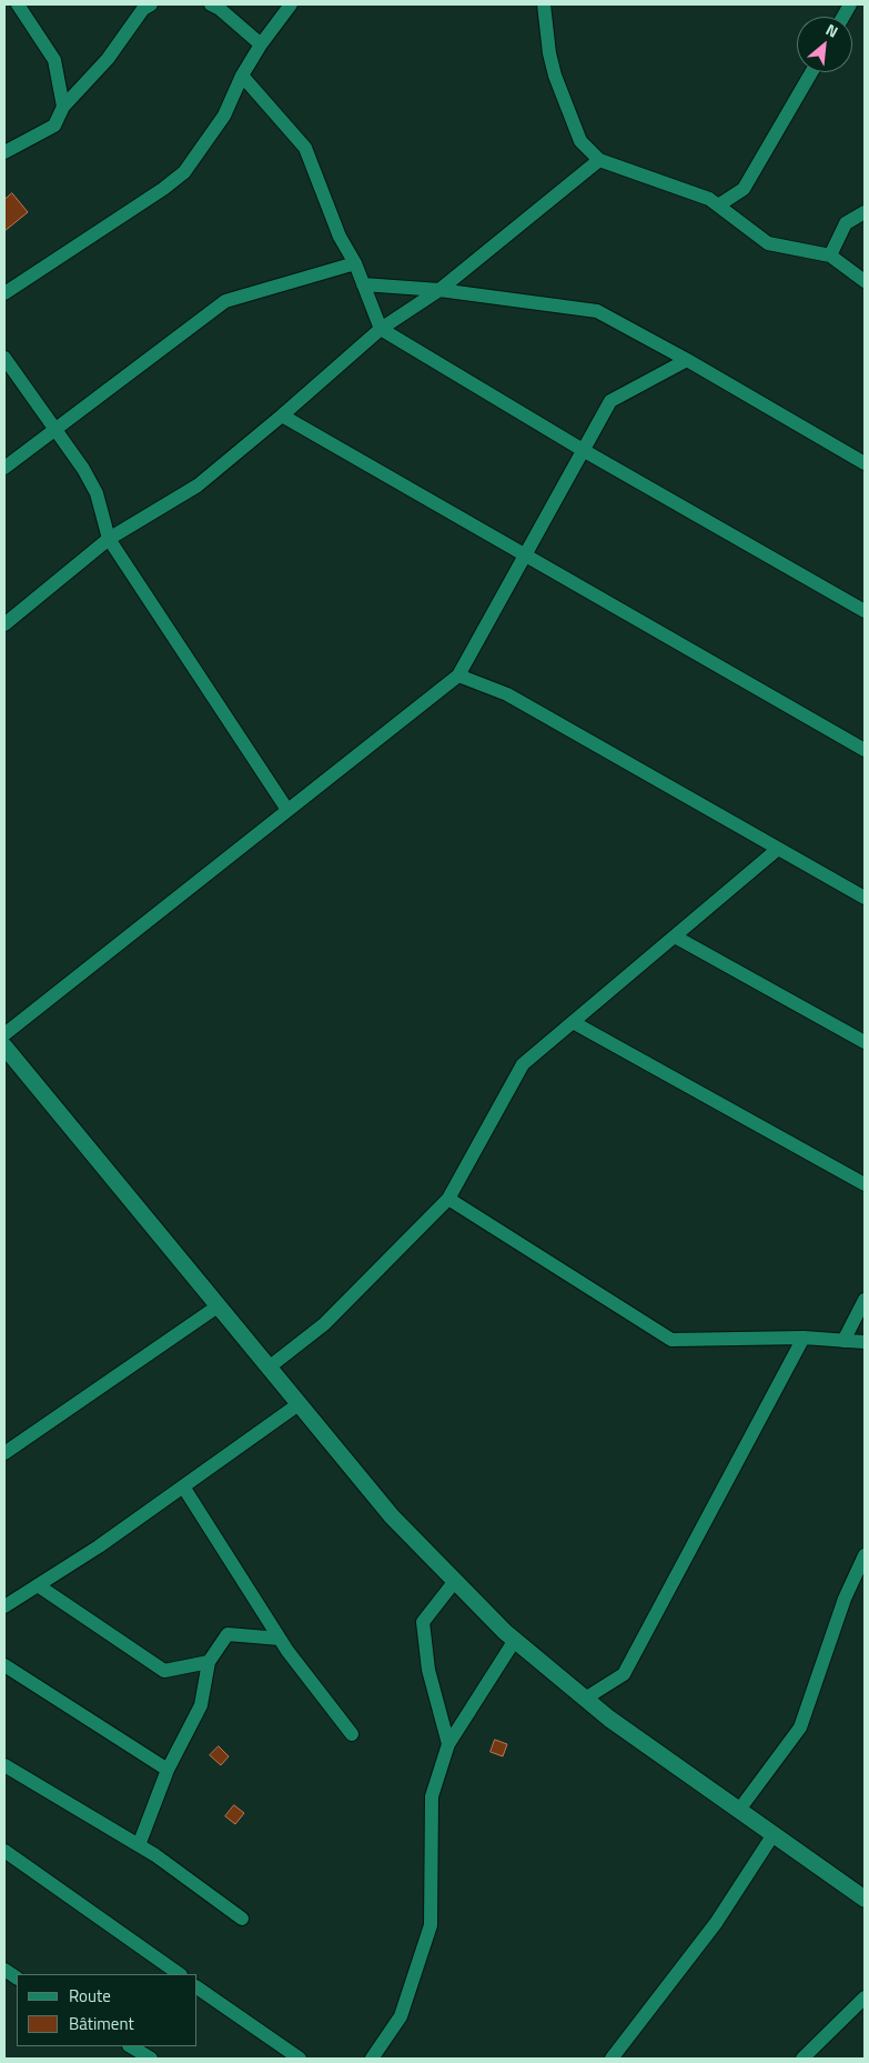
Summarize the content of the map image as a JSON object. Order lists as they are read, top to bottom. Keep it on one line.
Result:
{"legend":["Route","Bâtiment"],"north":"top right"}
